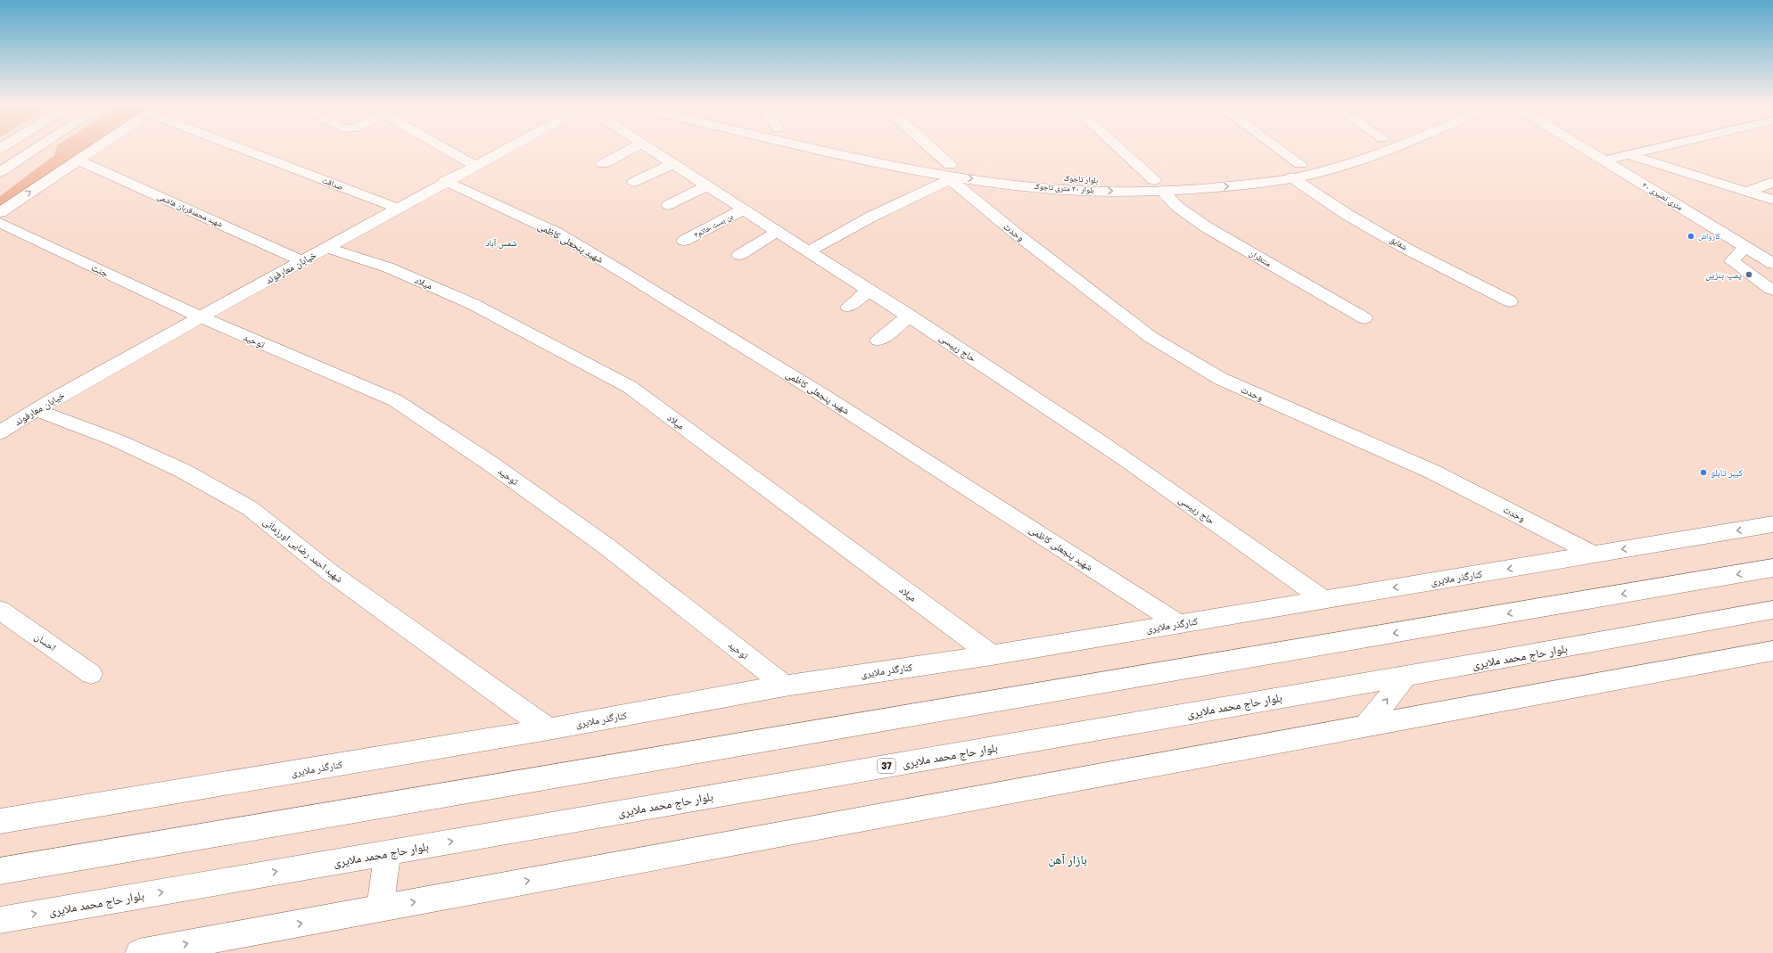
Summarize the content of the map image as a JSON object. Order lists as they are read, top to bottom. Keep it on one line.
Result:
{"streets":{"main road":["صداقت","بلوار ۳۰ متری تاجوک","۲۰ متری نصیری","شهید محمدقربان هاشمی","بن بست خاتم۴","وحدت","شهید پنجعلی کاظمی","شقایق","منتظران","خیابان معارفوند","جنت","میلاد","توحید","حاج رییسی","شهید احمد رضایی اورزمانی","کنارگذر ملایری","احسان","بلوار حاج محمد ملایری","37"]},"crossings":[["صداقت","خیابان معارفوند"],["بلوار ۳۰ متری تاجوک","وحدت"],["بلوار ۳۰ متری تاجوک","شقایق"],["بلوار ۳۰ متری تاجوک","منتظران"],["شهید محمدقربان هاشمی","خیابان معارفوند"],["بن بست خاتم۴","حاج رییسی"],["وحدت","کنارگذر ملایری"],["شهید پنجعلی کاظمی","خیابان معارفوند"],["شهید پنجعلی کاظمی","کنارگذر ملایری"],["خیابان معارفوند","جنت"],["خیابان معارفوند","میلاد"],["خیابان معارفوند","توحید"],["خیابان معارفوند","شهید احمد رضایی اورزمانی"],["جنت","توحید"],["میلاد","کنارگذر ملایری"],["توحید","کنارگذر ملایری"],["حاج رییسی","کنارگذر ملایری"],["شهید احمد رضایی اورزمانی","کنارگذر ملایری"]],"districts":["شمس آباد","بازار آهن"],"places":["کارواش","پمپ بنزین","کبیر تابلو"]}
